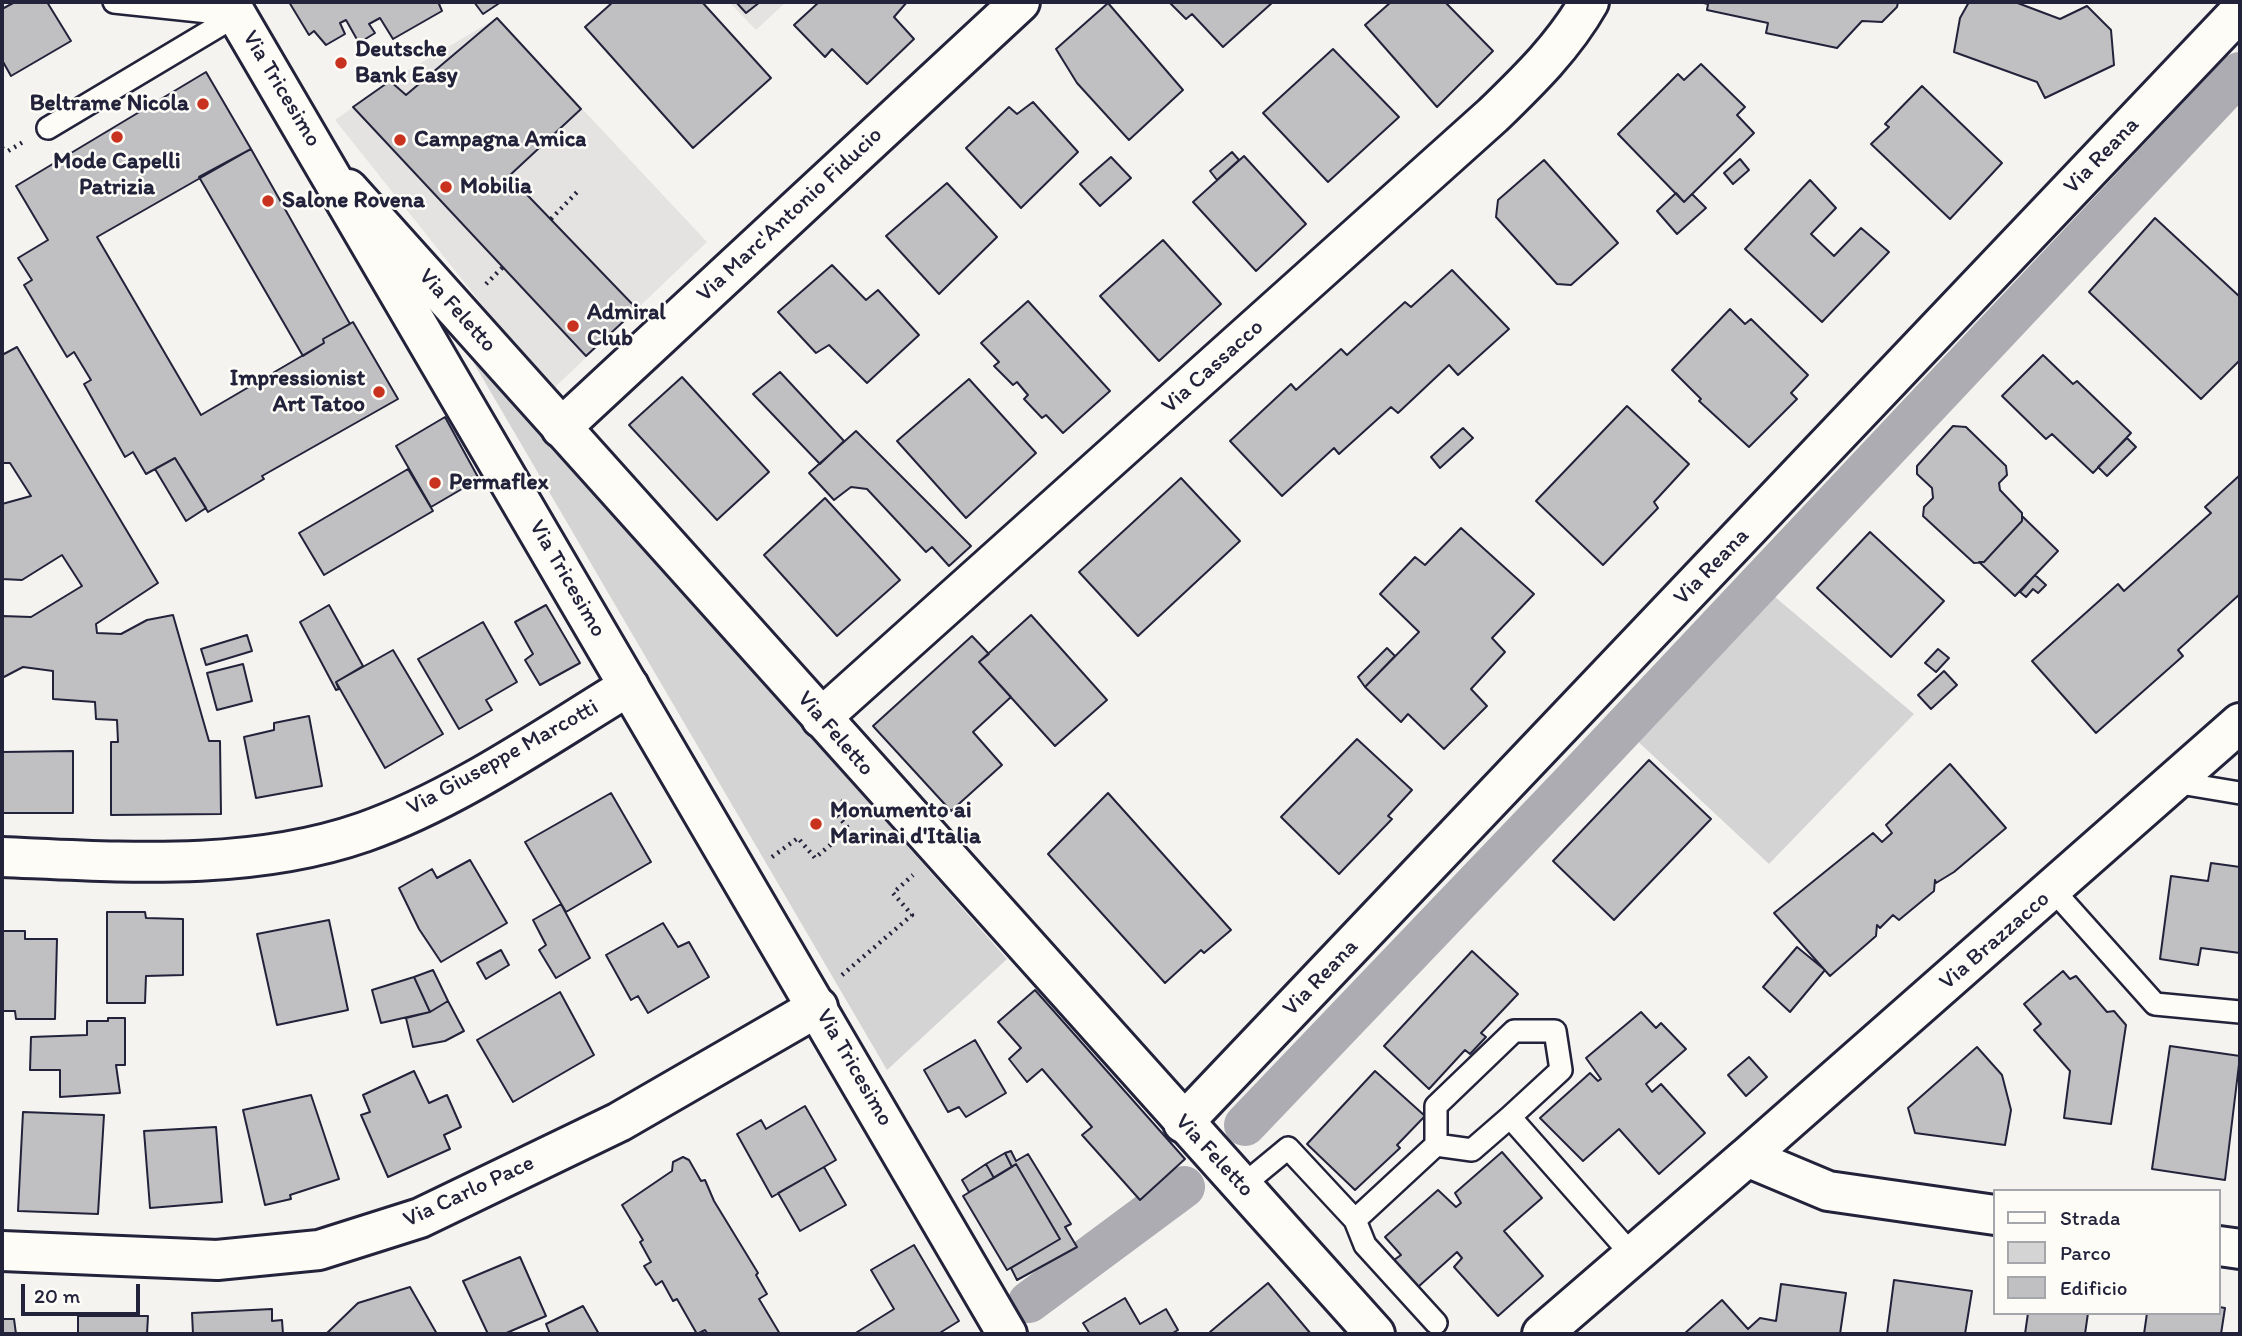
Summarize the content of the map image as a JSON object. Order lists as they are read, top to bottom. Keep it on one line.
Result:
{"streets":{"street":["Via Tricesimo","Via Reana","Via Marc'Antonio Fiducio","Via Feletto","Via Cassacco","Via Giuseppe Marcotti","Via Brazzacco","Via Carlo Pace"]},"crossings":[["Via Tricesimo","Via Feletto"],["Via Tricesimo","Via Giuseppe Marcotti"],["Via Tricesimo","Via Carlo Pace"],["Via Reana","Via Feletto"],["Via Marc'Antonio Fiducio","Via Feletto"],["Via Feletto","Via Cassacco"]],"places":["Deutsche Bank Easy","Beltrame Nicola","Mode Capelli Patrizia","Campagna Amica","Mobilia","Salone Rovena","Admiral Club","Impressionist Art Tatoo","Permaflex","Monumento ai Marinai d'Italia"],"legend":["Strada","Parco","Edificio"],"scale_bar":"20 m"}
